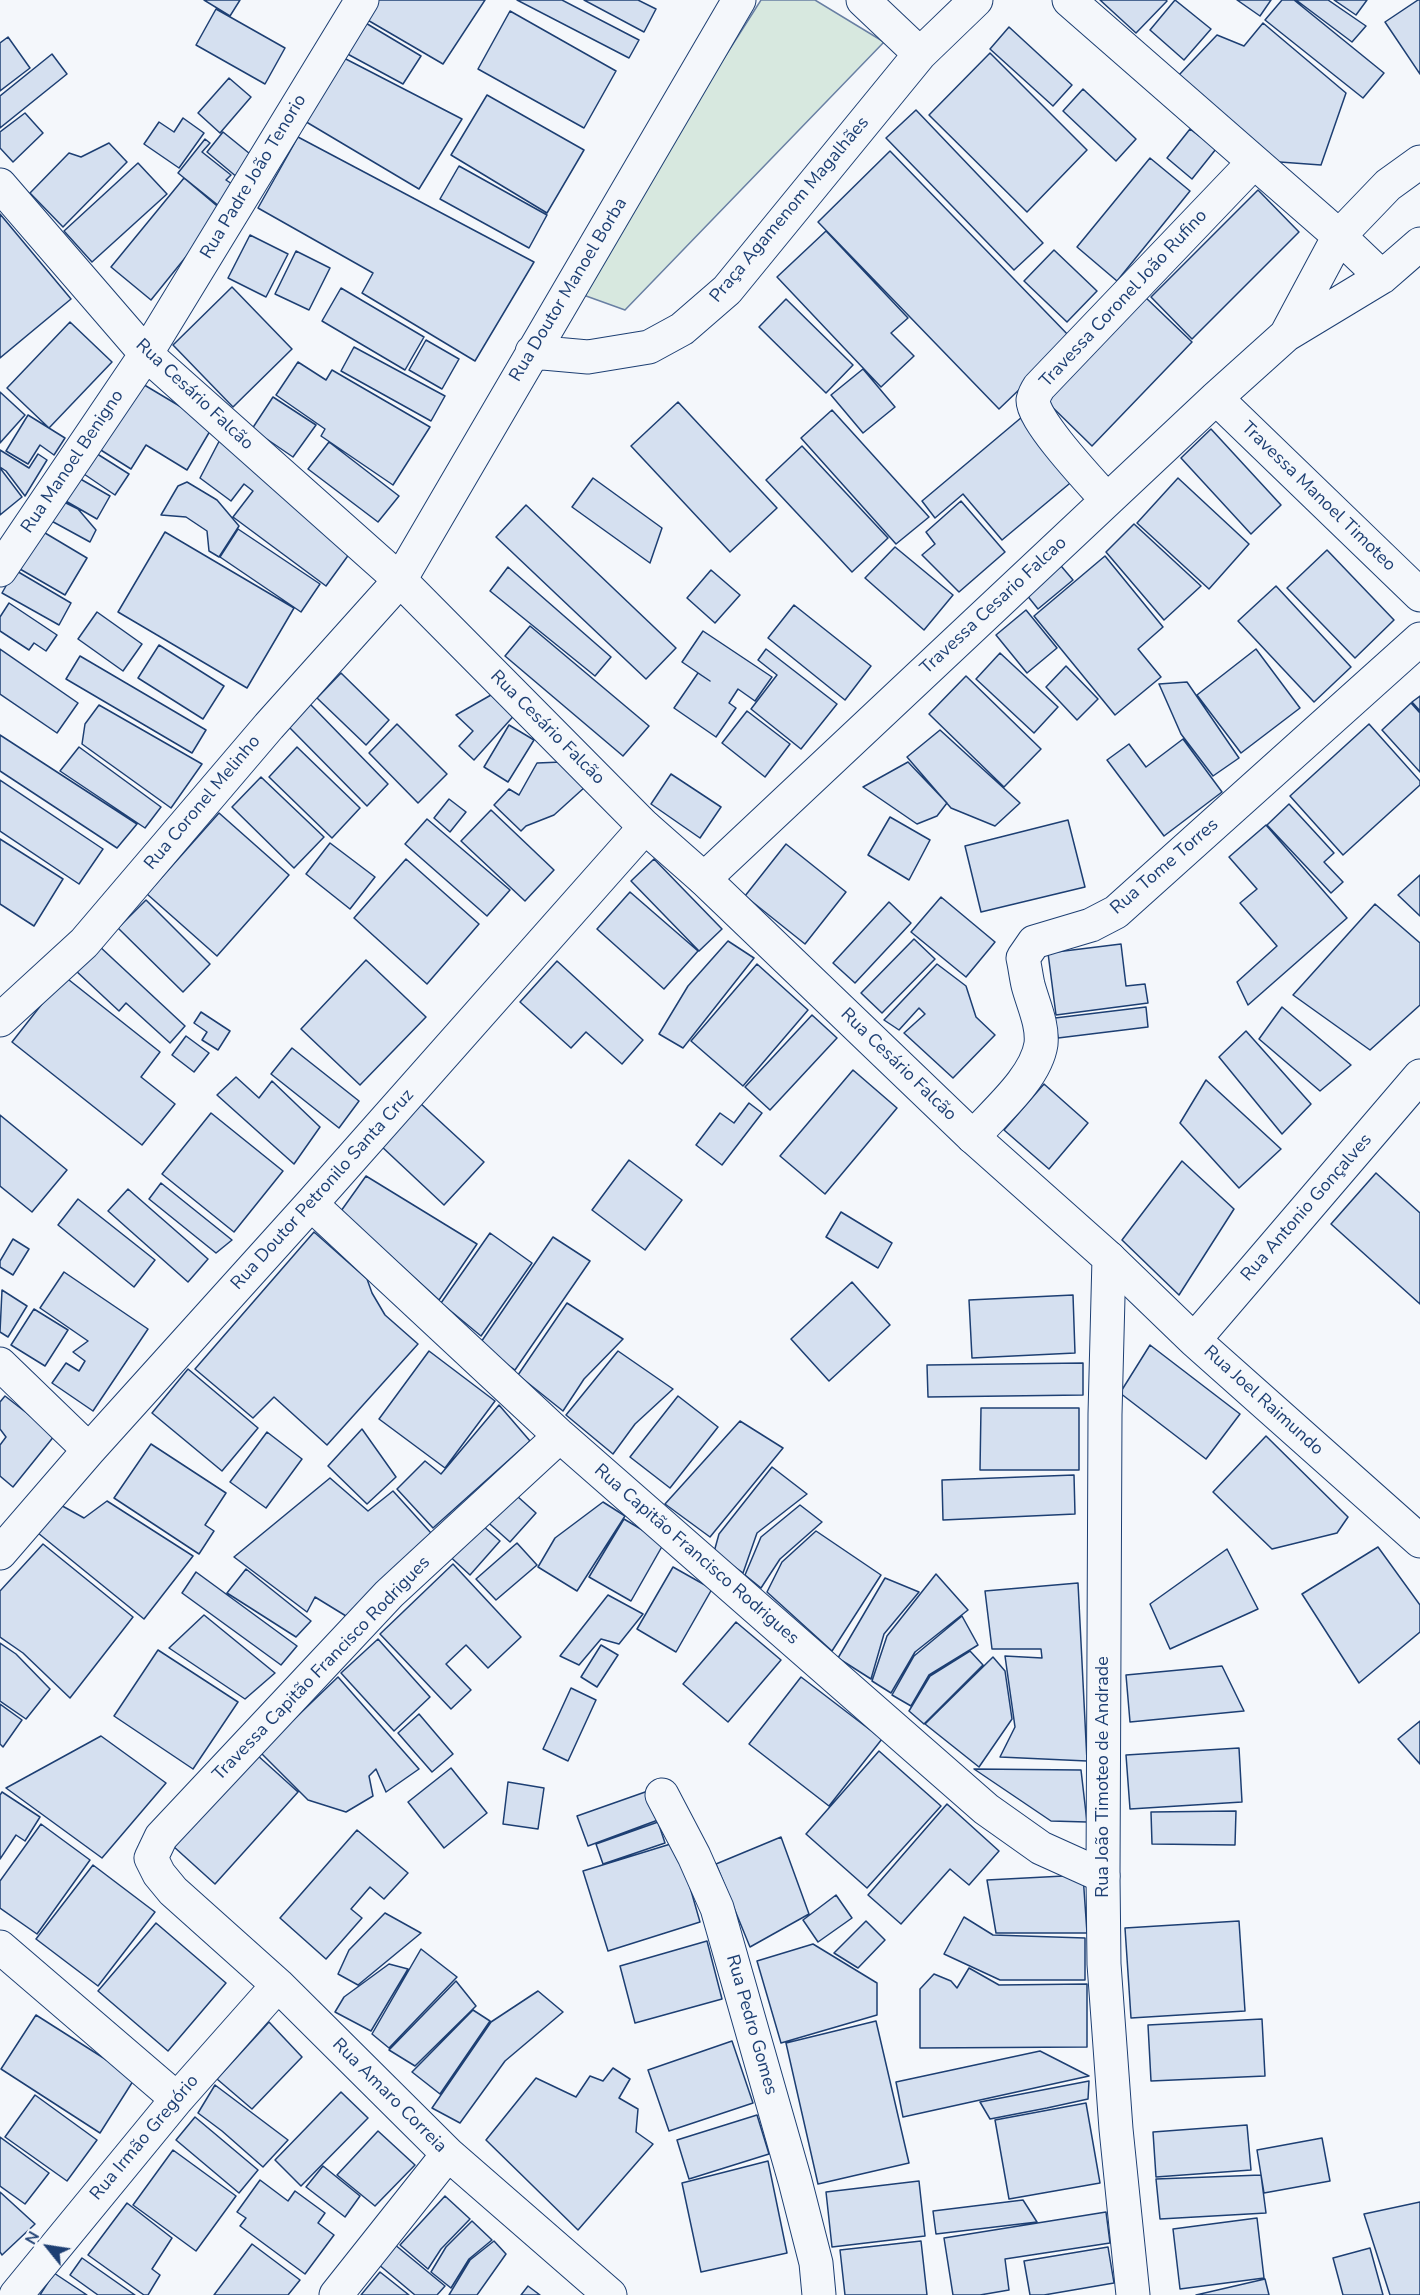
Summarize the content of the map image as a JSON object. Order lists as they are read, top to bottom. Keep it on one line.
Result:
{"streets":{"street":["Rua Padre João Tenorio","Praça Agamenom Magalhães","Rua Doutor Manoel Borba","Travessa Coronel João Rufino","Rua Cesário Falcão","Rua Manoel Benigno","Travessa Manoel Timoteo","Travessa Cesario Falcao","Rua Coronel Melinho","Rua Tome Torres","Rua Doutor Petronilo Santa Cruz","Rua Antonio Gonçalves","Rua Joel Raimundo","Rua Capitão Francisco Rodrigues","Travessa Capitão Francisco Rodrigues","Rua João Timoteo de Andrade","Rua Pedro Gomes","Rua Amaro Correia","Rua Irmão Gregório"]},"crossings":[["Rua Padre João Tenorio","Rua Cesário Falcão"],["Rua Padre João Tenorio","Rua Manoel Benigno"],["Praça Agamenom Magalhães","Rua Doutor Manoel Borba"],["Rua Doutor Manoel Borba","Rua Cesário Falcão"],["Rua Doutor Manoel Borba","Rua Coronel Melinho"],["Travessa Coronel João Rufino","Travessa Cesario Falcao"],["Rua Cesário Falcão","Rua Manoel Benigno"],["Rua Cesário Falcão","Travessa Cesario Falcao"],["Rua Cesário Falcão","Rua Coronel Melinho"],["Rua Cesário Falcão","Rua Tome Torres"],["Rua Cesário Falcão","Rua Doutor Petronilo Santa Cruz"],["Rua Cesário Falcão","Rua Joel Raimundo"],["Rua Cesário Falcão","Rua João Timoteo de Andrade"],["Travessa Manoel Timoteo","Travessa Cesario Falcao"],["Rua Doutor Petronilo Santa Cruz","Rua Capitão Francisco Rodrigues"],["Rua Antonio Gonçalves","Rua Joel Raimundo"],["Rua Joel Raimundo","Rua João Timoteo de Andrade"],["Rua Capitão Francisco Rodrigues","Travessa Capitão Francisco Rodrigues"],["Rua Capitão Francisco Rodrigues","Rua João Timoteo de Andrade"],["Travessa Capitão Francisco Rodrigues","Rua Amaro Correia"],["Rua Amaro Correia","Rua Irmão Gregório"]],"north":"top left"}
